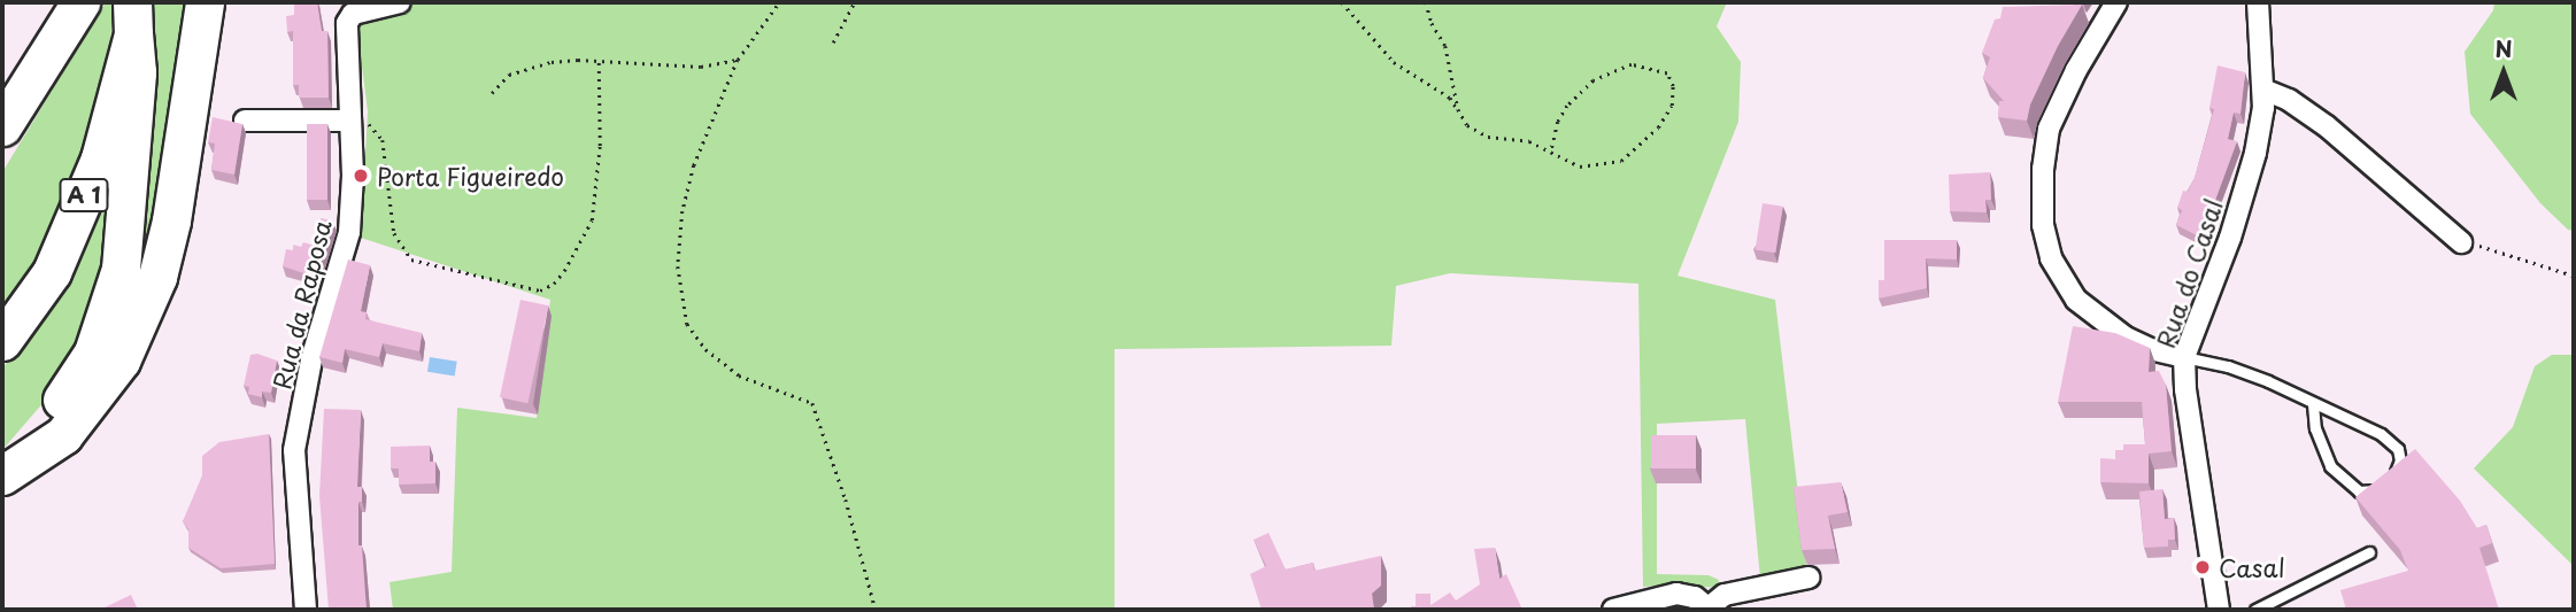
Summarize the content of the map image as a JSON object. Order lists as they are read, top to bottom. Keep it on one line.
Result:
{"streets":{"highway":["A 1"],"street":["Rua do Casal","Rua da Raposa"]},"places":["Porta Figueiredo","Casal"],"north":"top"}
